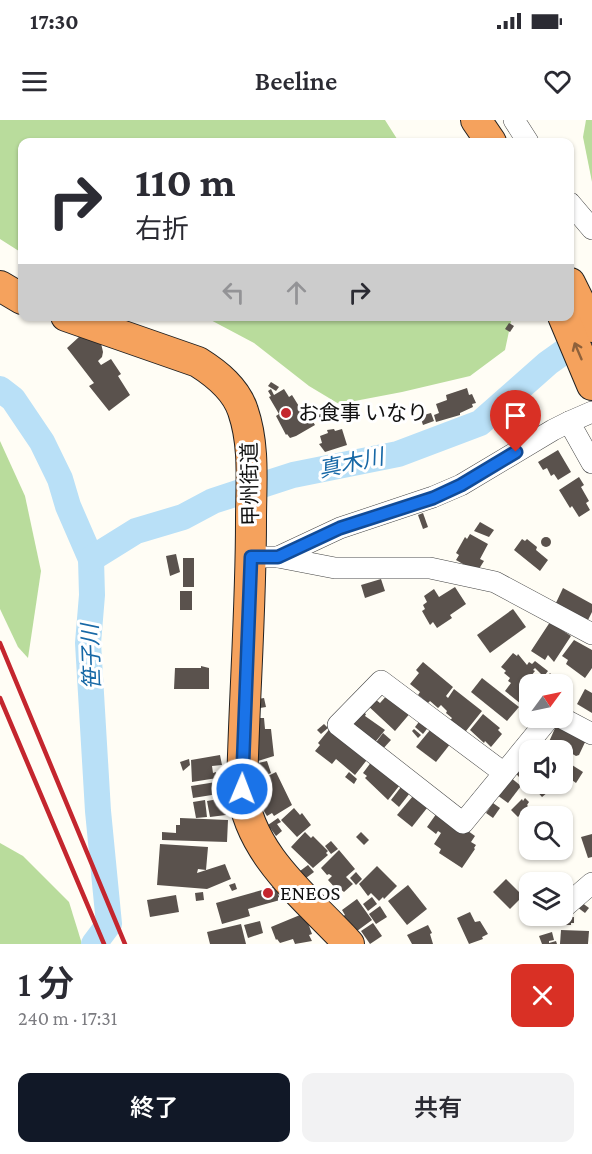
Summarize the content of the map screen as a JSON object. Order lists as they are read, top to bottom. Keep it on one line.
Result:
{"streets":{"highway":["甲州街道"]},"water":["真木川","笹子川"],"places":["お食事 いなり","ENEOS"],"north":"top right","page":{"status":"17:30","header":"Beeline","turn":["110 m","右折"],"heading":["1 分","240 m · 17:31"],"buttons":["終了","共有"]}}
